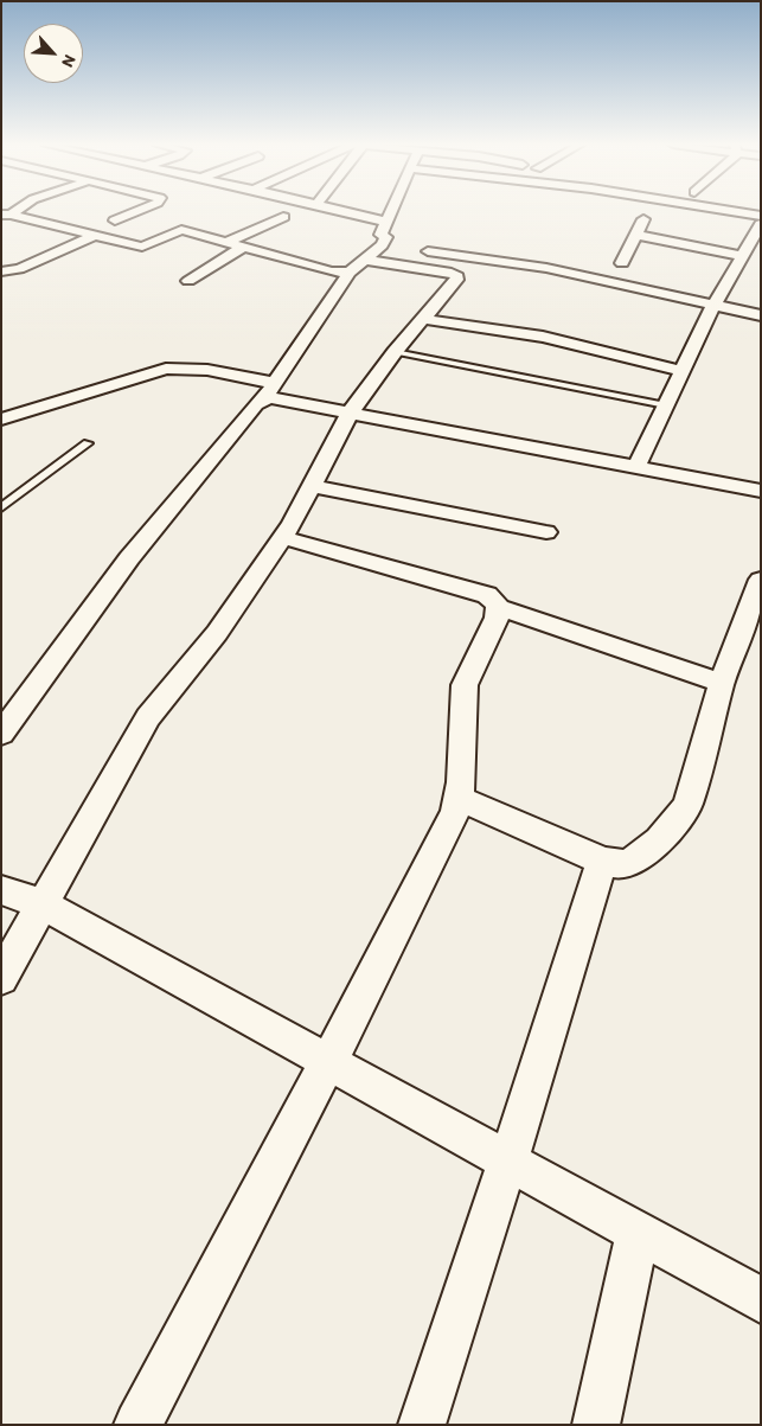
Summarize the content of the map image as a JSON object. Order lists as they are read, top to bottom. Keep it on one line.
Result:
{"north":"bottom right"}
